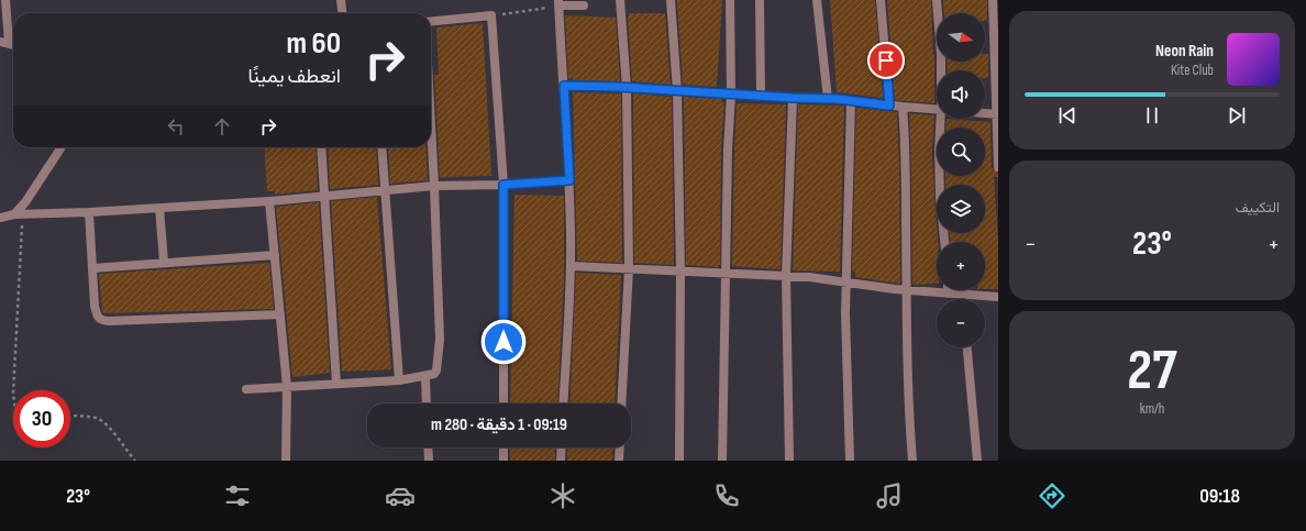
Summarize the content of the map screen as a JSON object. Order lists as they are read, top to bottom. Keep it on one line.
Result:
{"north":"right","page":{"map_buttons":["+","−"],"turn":["60 m","انعطف يمينًا"],"song":["Neon Rain","Kite Club"],"tile":["التكييف",["27","km/h"]],"heat":["−","23°","+"],"limit":"30","trip":"09:19 · 1 دقيقة · 280 m","tabs":["09:18","23°"]}}
